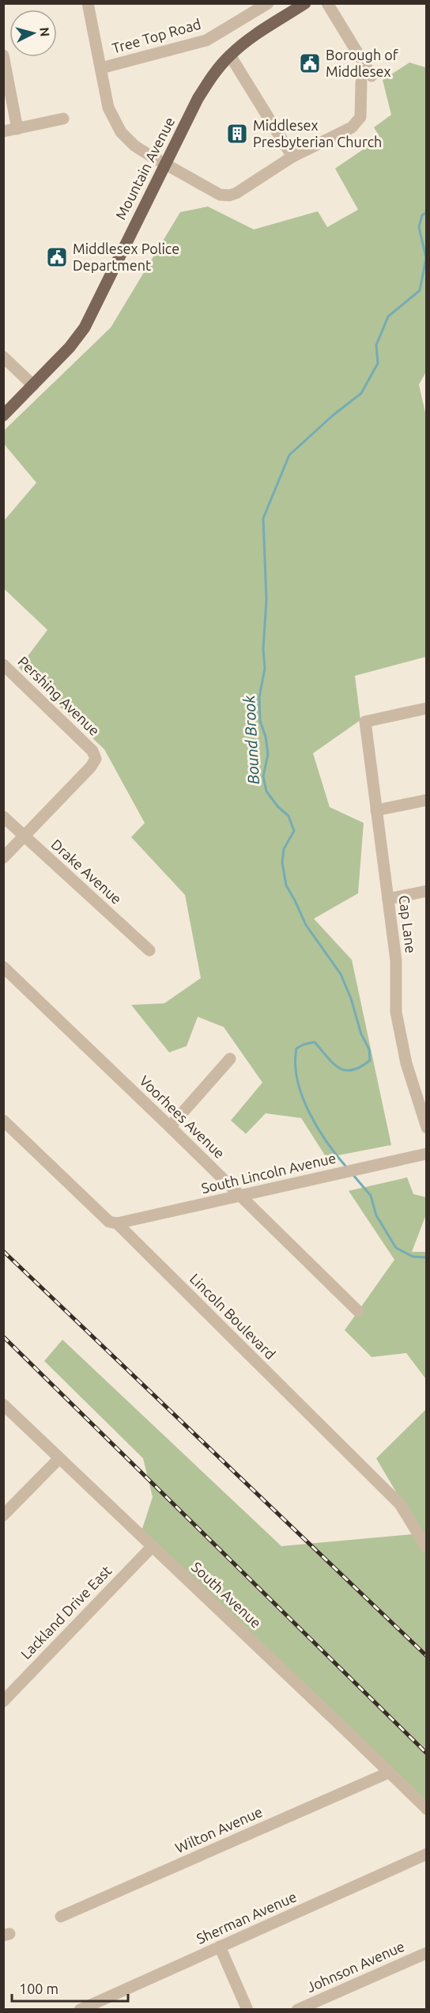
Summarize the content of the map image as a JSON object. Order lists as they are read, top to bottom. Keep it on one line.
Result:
{"streets":{"main road":["Mountain Avenue"],"street":["Tree Top Road","Pershing Avenue","Drake Avenue","Cap Lane","Voorhees Avenue","South Lincoln Avenue","Lincoln Boulevard","South Avenue","Lackland Drive East","Wilton Avenue","Sherman Avenue","Johnson Avenue"]},"crossings":[["Pershing Avenue","Drake Avenue"],["Voorhees Avenue","South Lincoln Avenue"],["South Lincoln Avenue","Lincoln Boulevard"],["South Avenue","Lackland Drive East"],["South Avenue","Wilton Avenue"]],"water":["Bound Brook"],"places":{"public building":["Borough of Middlesex","Middlesex Police Department"],"building":["Middlesex Presbyterian Church"]},"scale_bar":"100 m","north":"right"}
